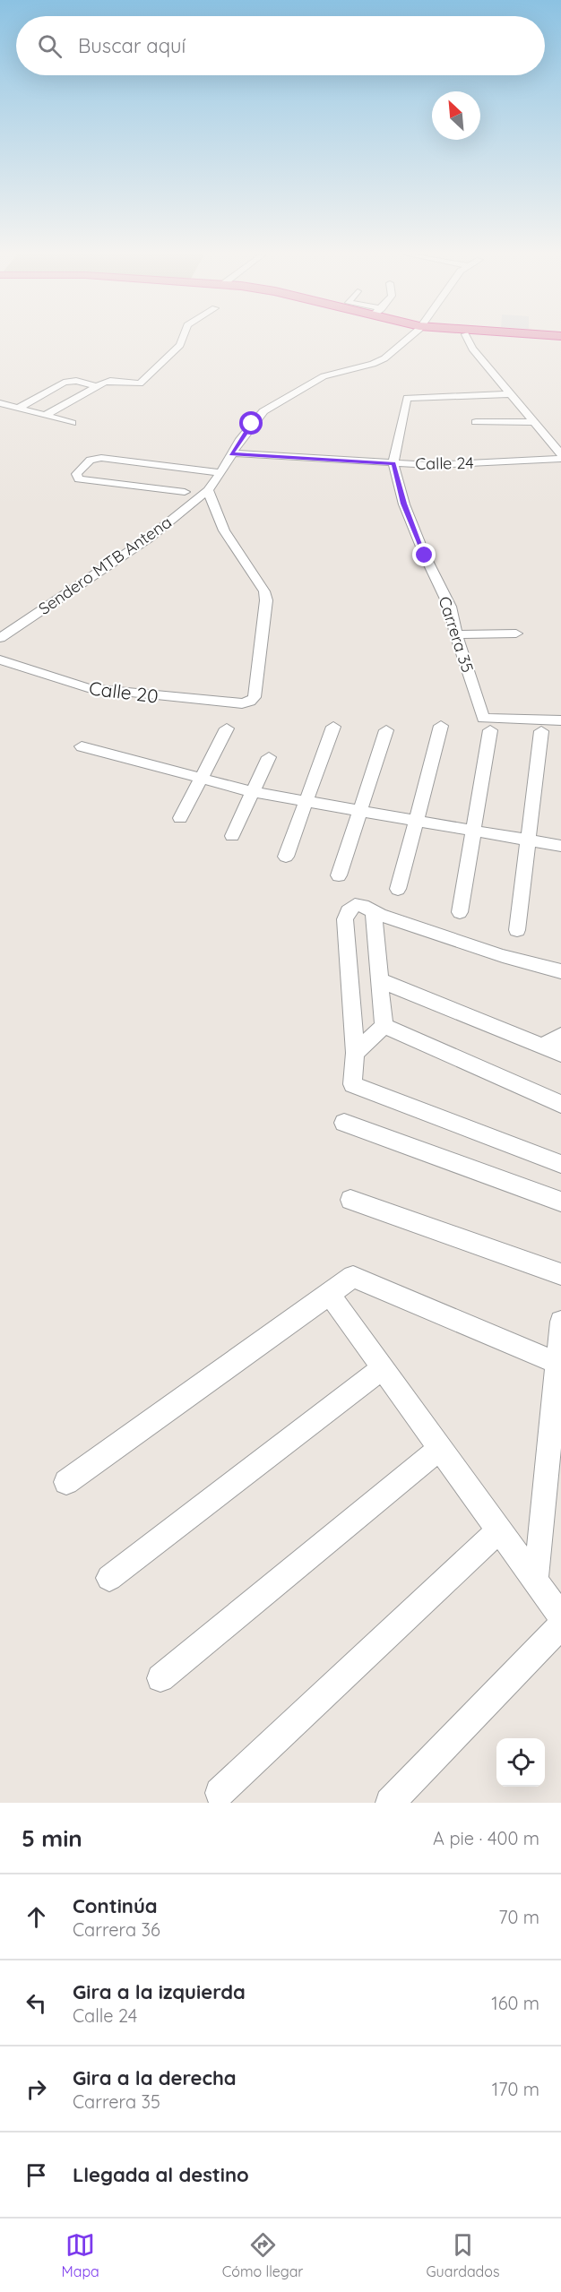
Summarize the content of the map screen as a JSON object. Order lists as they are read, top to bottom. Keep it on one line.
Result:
{"streets":{"street":["Calle 24","Sendero MTB Antena","Carrera 35","Calle 20"]},"crossings":[["Calle 24","Sendero MTB Antena"],["Calle 24","Carrera 35"],["Sendero MTB Antena","Calle 20"]],"north":"top left","page":{"search":"Buscar aquí","heading":["5 min","A pie · 400 m"],"list":[["Continúa","Carrera 36","70 m"],["Gira a la izquierda","Calle 24","160 m"],["Gira a la derecha","Carrera 35","170 m"],"Llegada al destino"],"nav":["Mapa","Cómo llegar","Guardados"]}}
